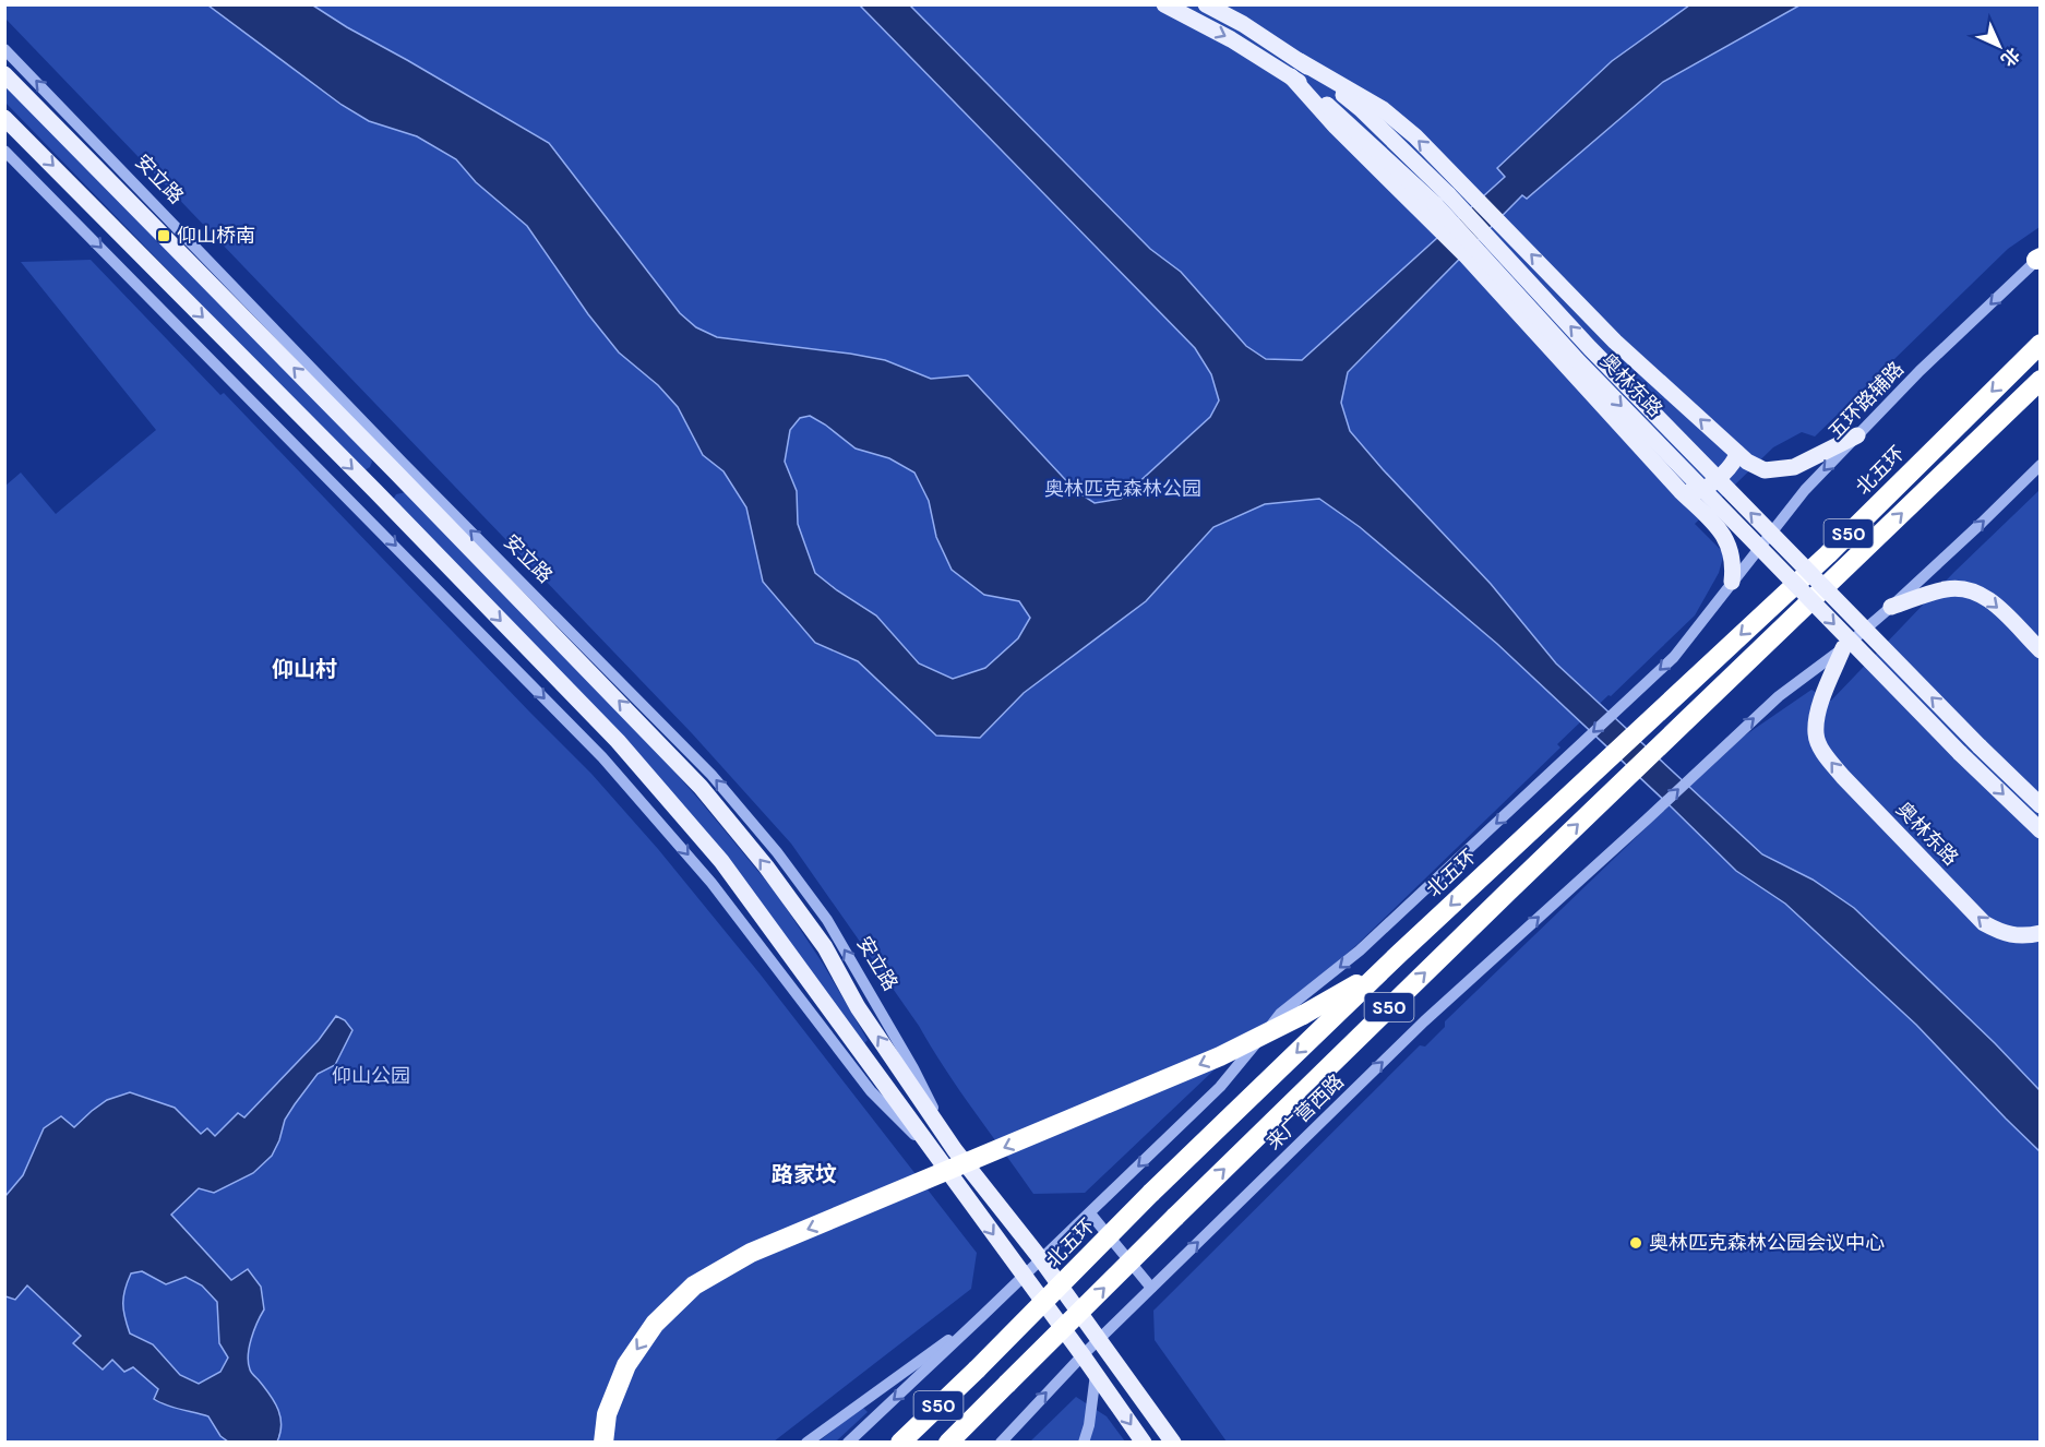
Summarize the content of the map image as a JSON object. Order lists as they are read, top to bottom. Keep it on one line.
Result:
{"streets":{"highway":["北五环","S50"],"main road":["安立路","奥林东路"],"street":["五环路辅路","来广营西路"]},"crossings":[["安立路","五环路辅路"],["安立路","来广营西路"],["奥林东路","来广营西路"]],"one_way":["五环路辅路","来广营西路"],"districts":["仰山村","路家坟"],"parks":["奥林匹克森林公园","仰山公园"],"places":{"transit":["仰山桥南"],"other":["奥林匹克森林公园会议中心"]},"north":"bottom right"}
